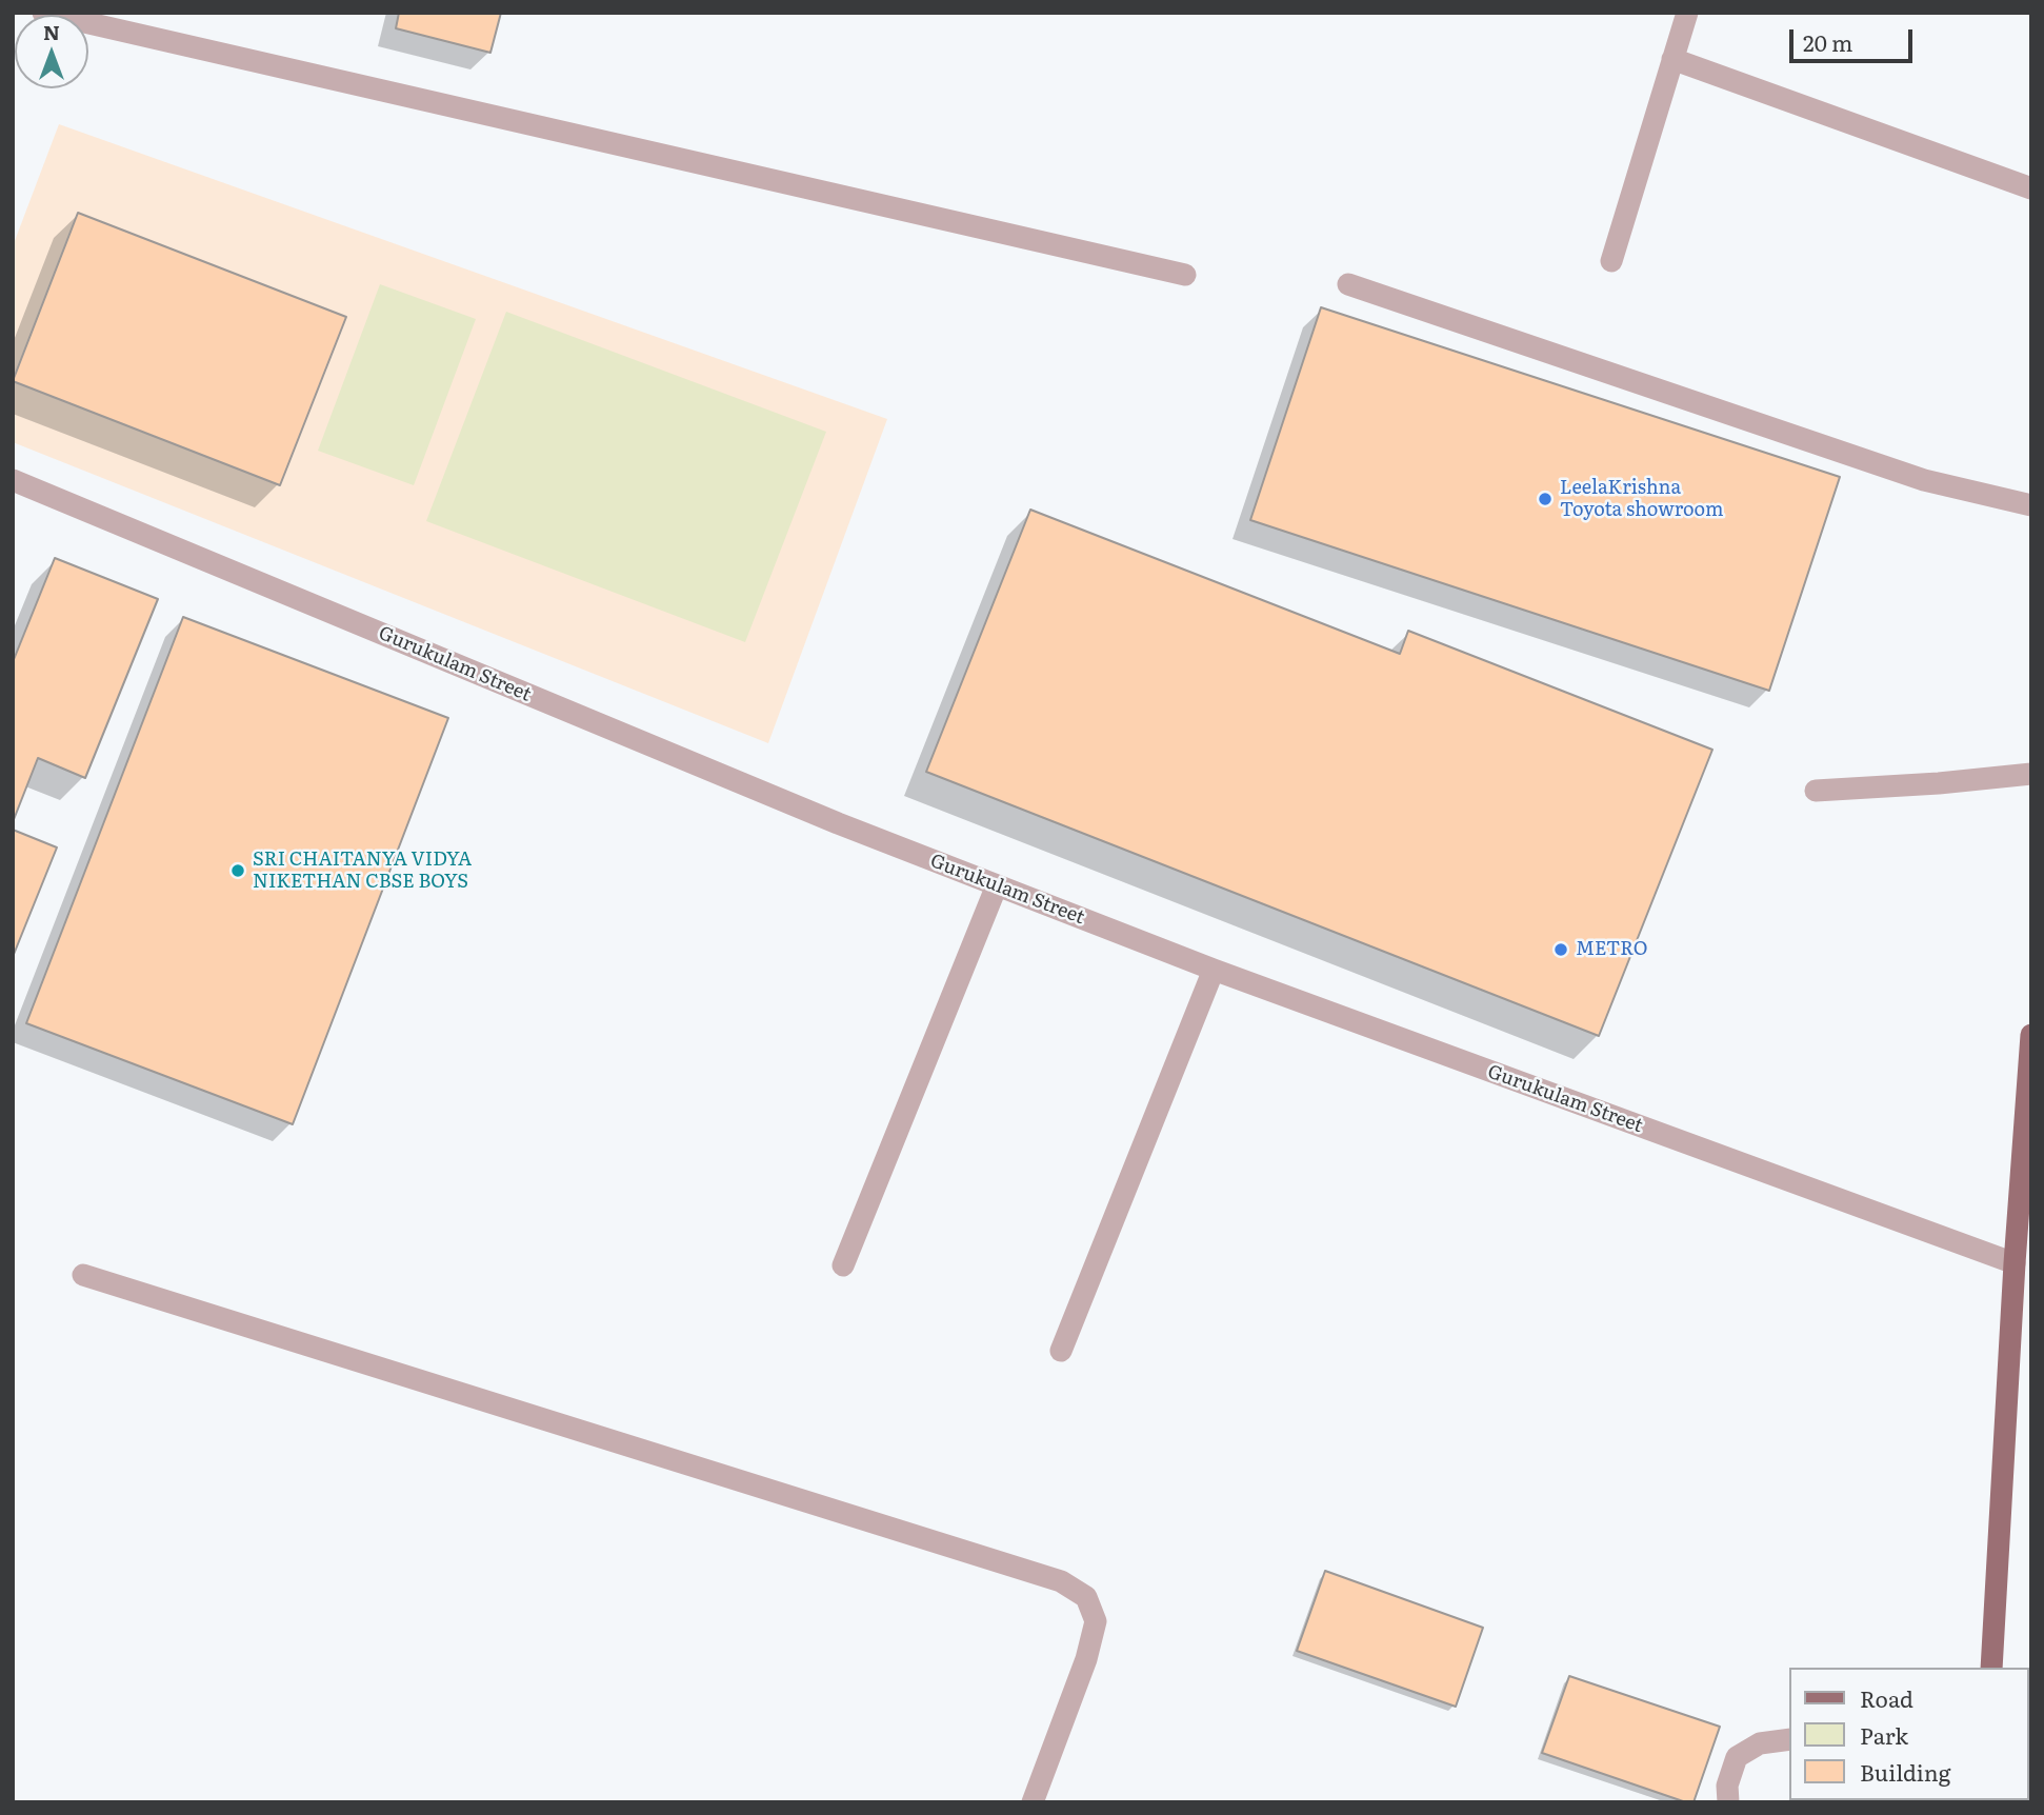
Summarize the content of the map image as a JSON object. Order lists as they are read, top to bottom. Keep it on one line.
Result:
{"streets":{"street":["Gurukulam Street"]},"places":["LeelaKrishna Toyota showroom","SRI CHAITANYA VIDYA NIKETHAN CBSE BOYS","METRO"],"legend":["Road","Park","Building"],"scale_bar":"20 m","north":"top"}
